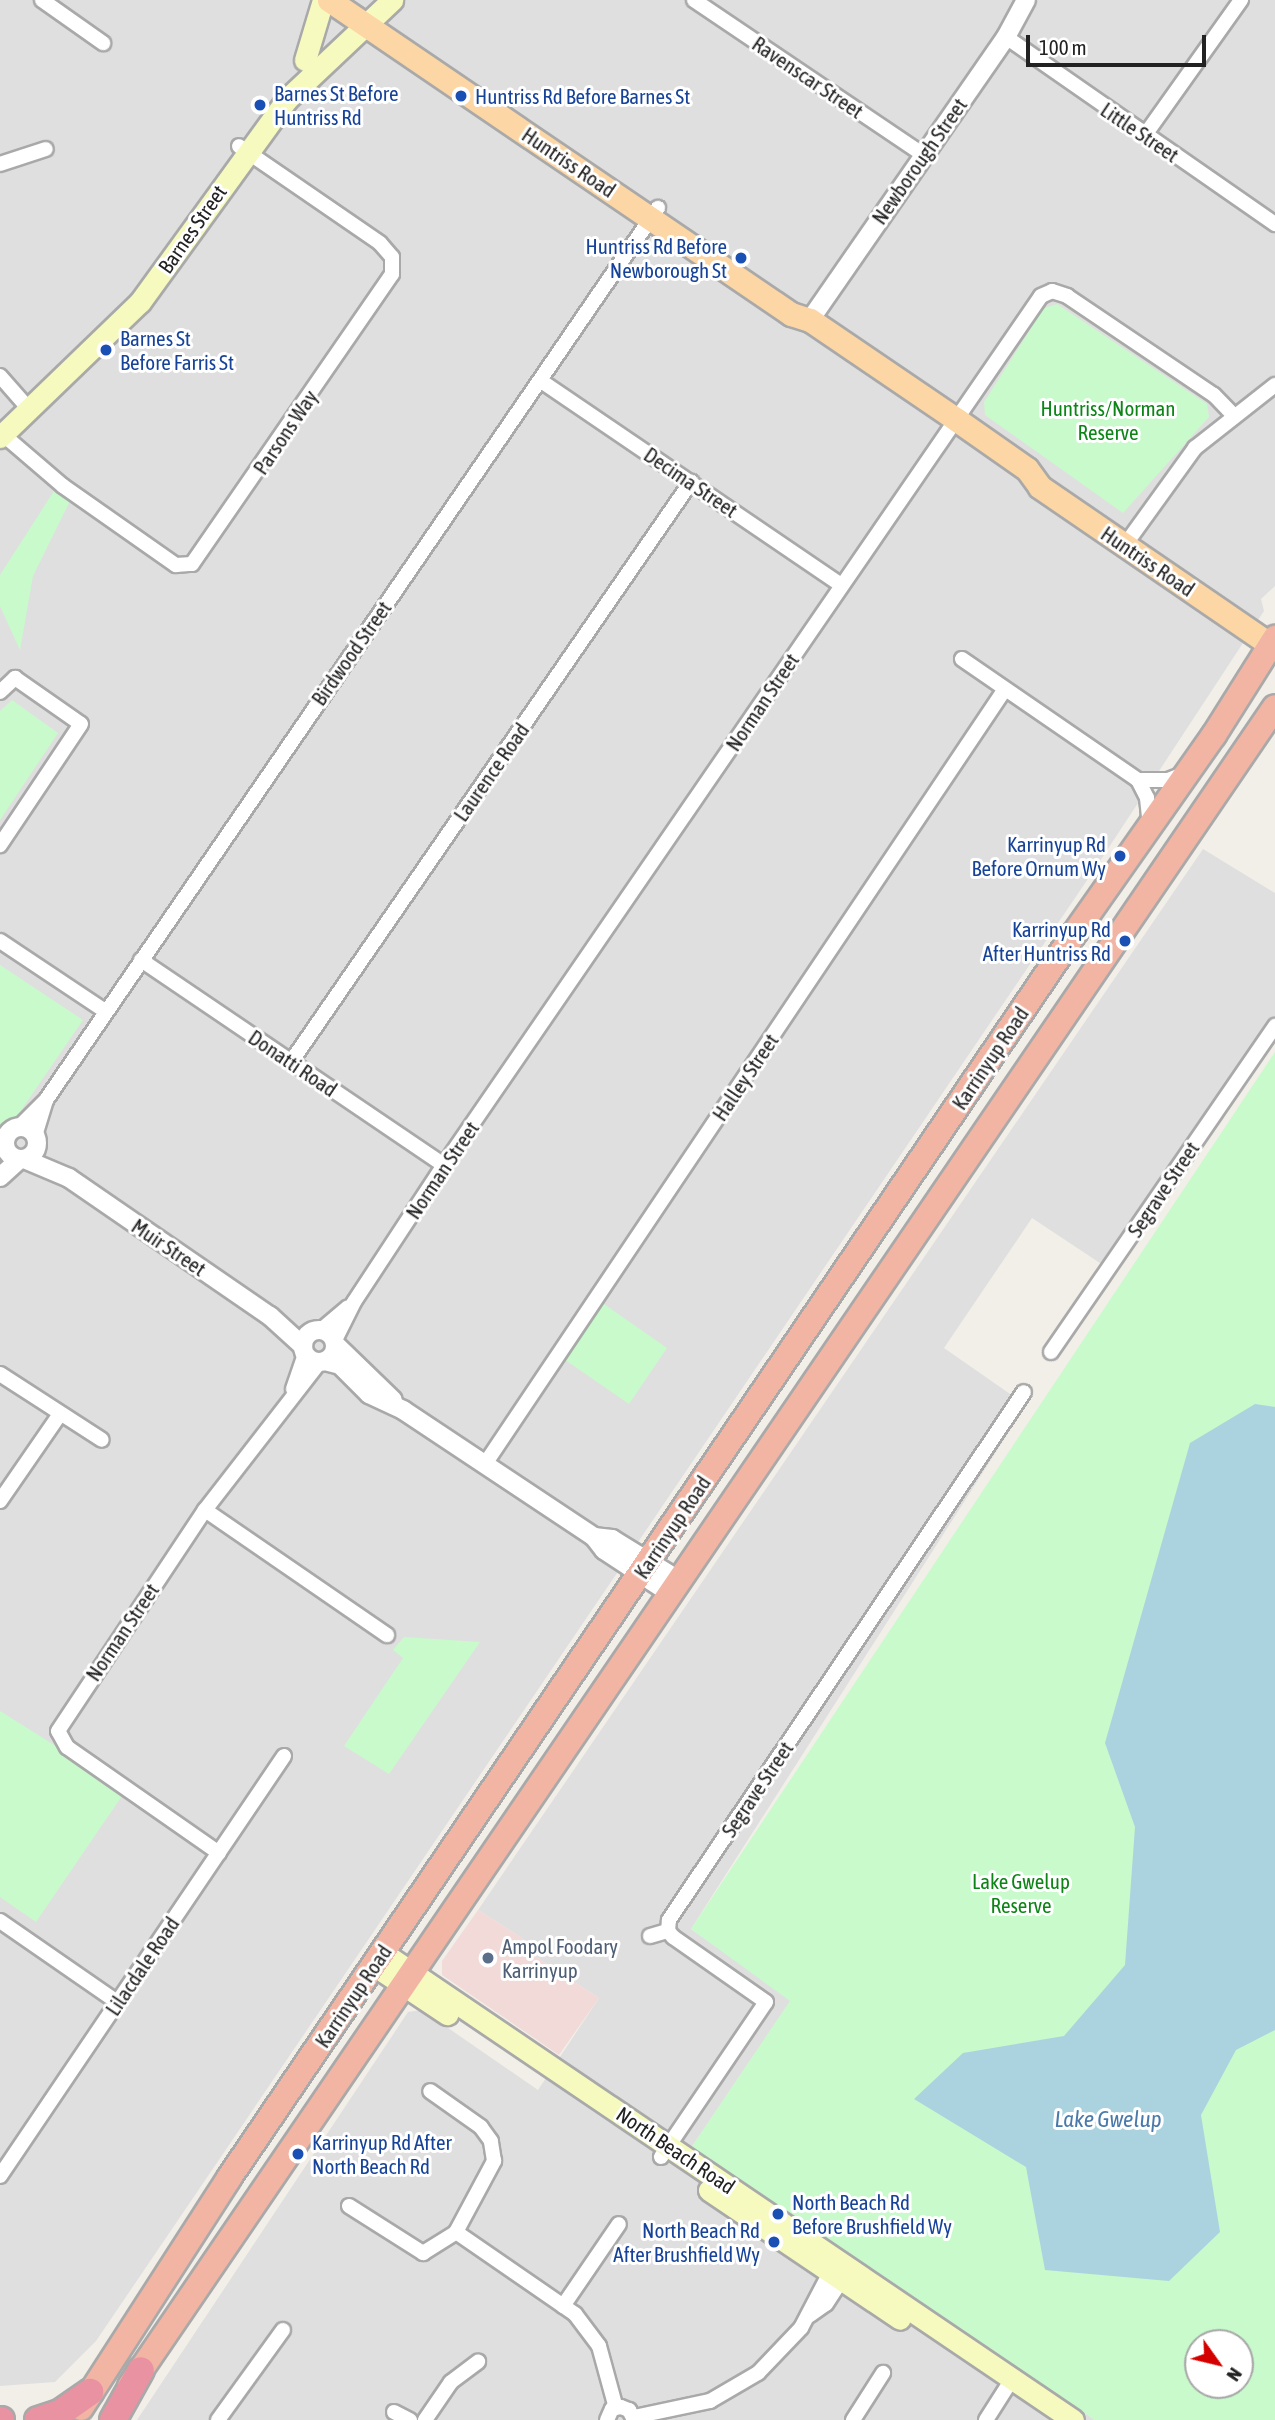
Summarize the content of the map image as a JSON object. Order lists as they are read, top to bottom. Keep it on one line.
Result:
{"streets":{"highway":["Karrinyup Road"],"main road":["Huntriss Road","Barnes Street","North Beach Road"],"street":["Ravenscar Street","Little Street","Newborough Street","Parsons Way","Decima Street","Birdwood Street","Norman Street","Laurence Road","Donatti Road","Halley Street","Segrave Street","Muir Street","Lilacdale Road"]},"crossings":[["Ravenscar Street","Newborough Street"],["Little Street","Newborough Street"],["Newborough Street","Huntriss Road"],["Huntriss Road","Barnes Street"],["Huntriss Road","Birdwood Street"],["Huntriss Road","Norman Street"],["Huntriss Road","Karrinyup Road"],["Barnes Street","Parsons Way"],["Decima Street","Birdwood Street"],["Decima Street","Norman Street"],["Decima Street","Laurence Road"],["Birdwood Street","Donatti Road"],["Birdwood Street","Muir Street"],["Norman Street","Donatti Road"],["Norman Street","Muir Street"],["Norman Street","Lilacdale Road"],["Laurence Road","Donatti Road"],["Karrinyup Road","Muir Street"],["Karrinyup Road","North Beach Road"],["Halley Street","Muir Street"]],"water":["Lake Gwelup"],"parks":["Huntriss/Norman Reserve","Lake Gwelup Reserve"],"places":["Huntriss Rd Before Barnes St","Barnes St Before Huntriss Rd","Huntriss Rd Before Newborough St","Barnes St Before Farris St","Karrinyup Rd Before Ornum Wy","Karrinyup Rd After Huntriss Rd","Ampol Foodary Karrinyup","Karrinyup Rd After North Beach Rd","North Beach Rd Before Brushfield Wy","North Beach Rd After Brushfield Wy"],"scale_bar":"100 m","north":"bottom right"}
